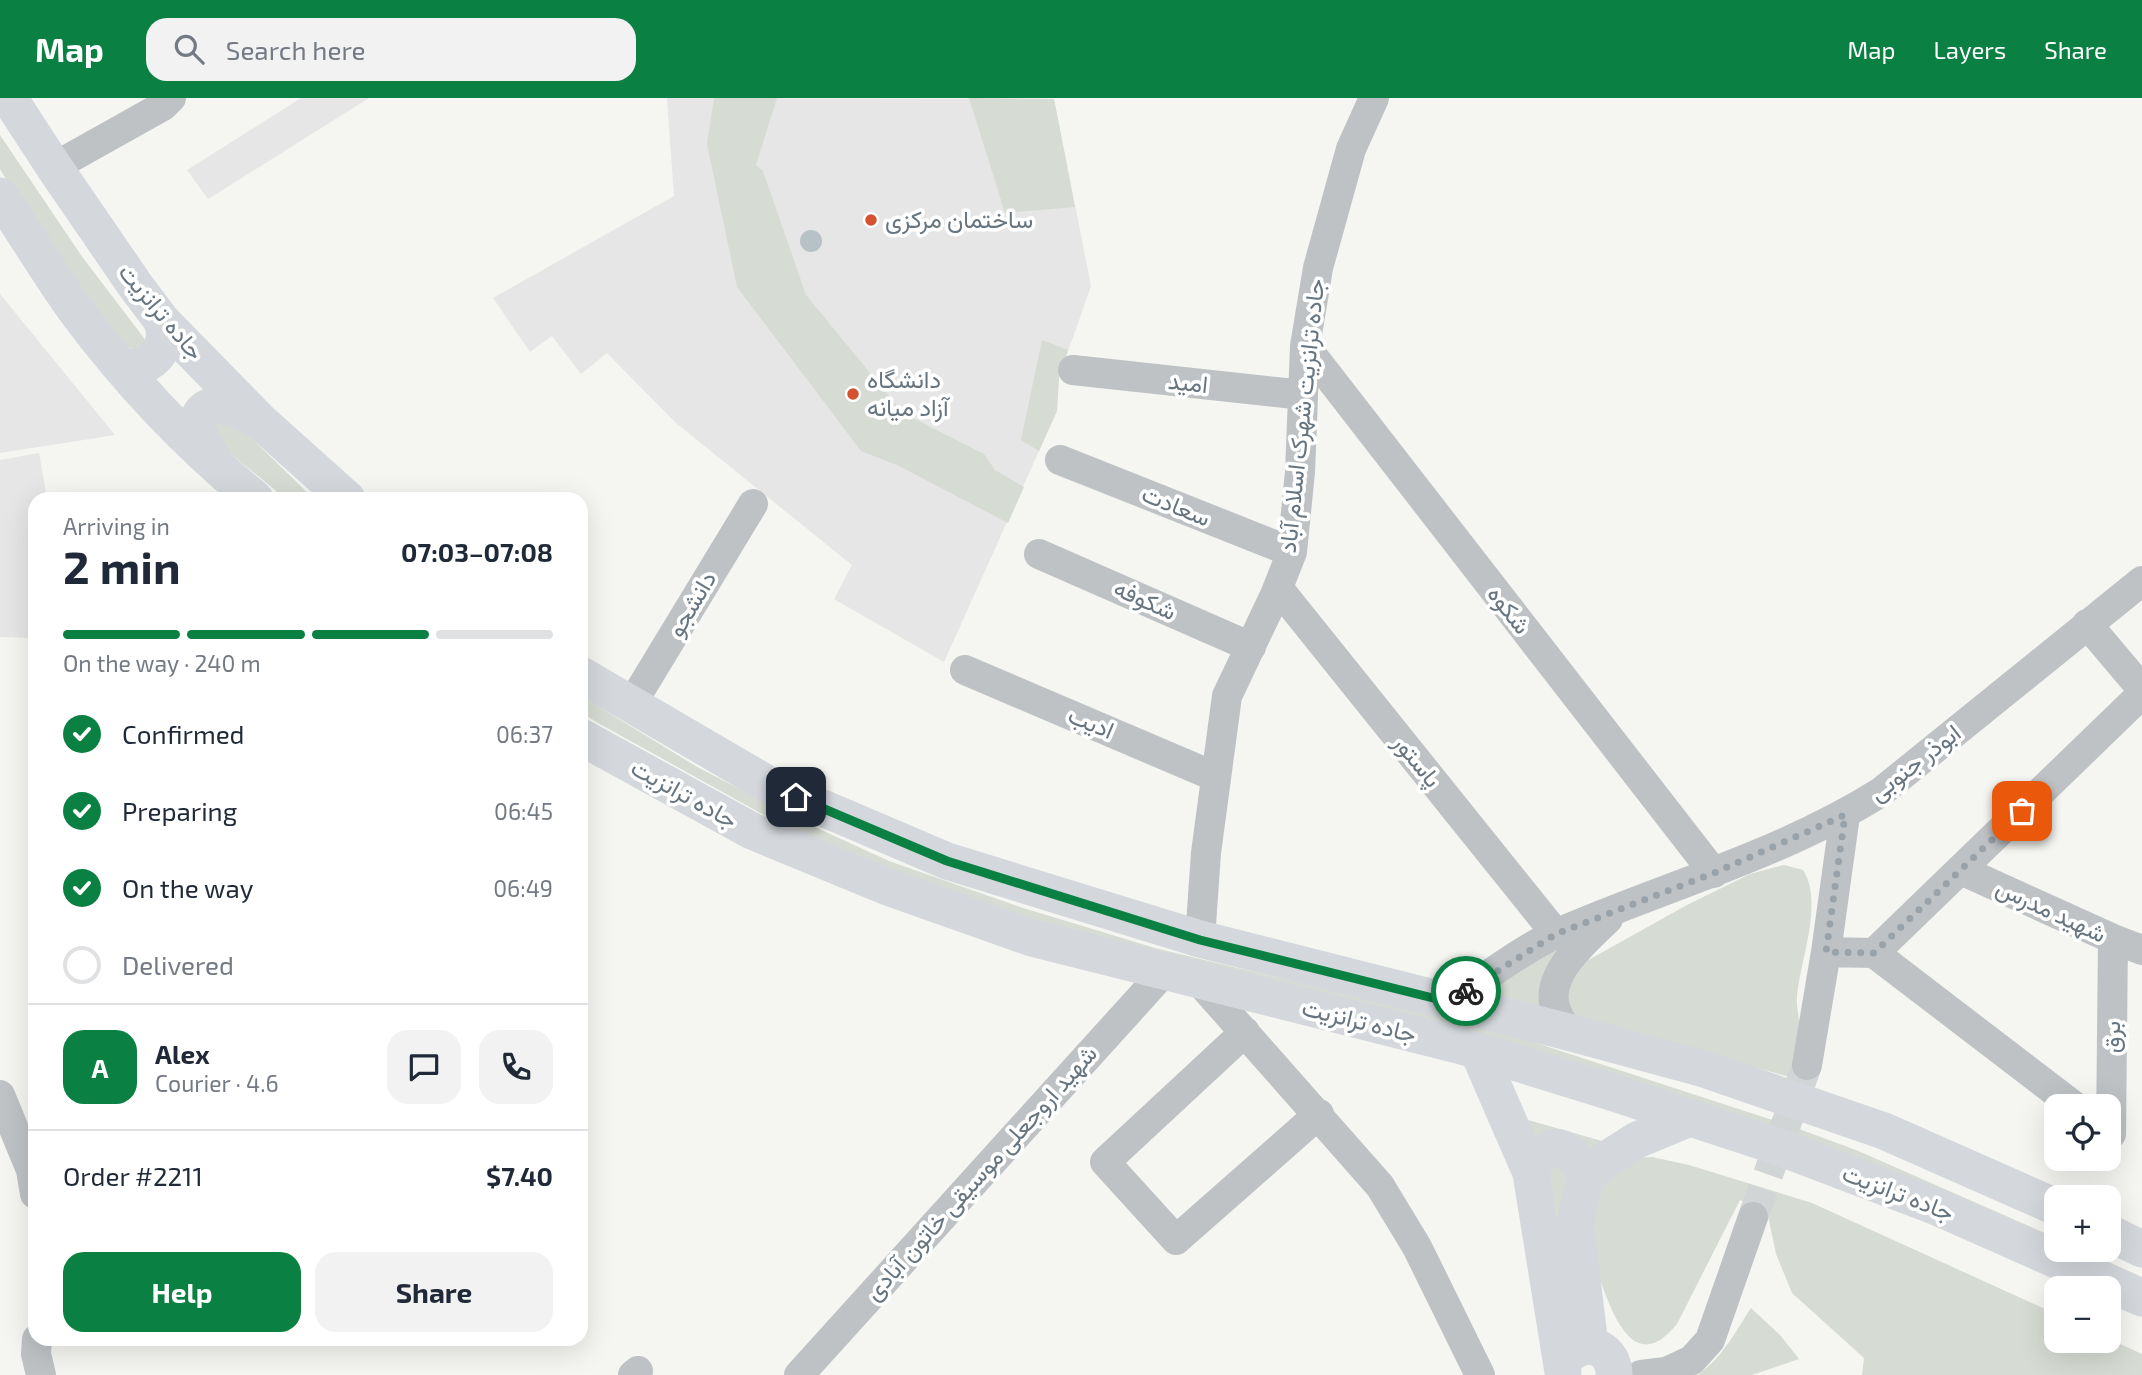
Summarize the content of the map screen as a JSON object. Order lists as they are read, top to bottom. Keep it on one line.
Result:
{"streets":{"main road":["جاده ترانزیت"],"street":["امید","جاده ترانزیت شهرک اسلام آباد","سعادت","شکوفه","دانشجو","شکوه","ادیب","پاستور","ابوذر جنوبی","شهید مدرس","برق","شهید اروجعلی موسیقی خاتون آبادی"]},"crossings":[["جاده ترانزیت","جاده ترانزیت شهرک اسلام آباد"],["جاده ترانزیت","دانشجو"],["جاده ترانزیت","ابوذر جنوبی"],["جاده ترانزیت","شهید اروجعلی موسیقی خاتون آبادی"],["امید","جاده ترانزیت شهرک اسلام آباد"],["جاده ترانزیت شهرک اسلام آباد","سعادت"],["جاده ترانزیت شهرک اسلام آباد","شکوفه"],["جاده ترانزیت شهرک اسلام آباد","شکوه"],["جاده ترانزیت شهرک اسلام آباد","ادیب"],["جاده ترانزیت شهرک اسلام آباد","پاستور"],["شکوه","ابوذر جنوبی"],["پاستور","ابوذر جنوبی"],["شهید مدرس","برق"]],"places":["ساختمان مرکزی","دانشگاه آزاد میانه"],"page":{"header":"Map","search":"Search here","nav":["Map","Layers","Share"],"heading":["2 min","Arriving in","07:03–07:08"],"panel":["Alex","Courier · 4.6","Order #2211","$7.40"],"bar":"On the way · 240 m","list":[["Confirmed","06:37"],["Preparing","06:45"],["On the way","06:49"],"Delivered"],"round":"A","map_buttons":["+","−"],"buttons":["Help","Share"]}}
